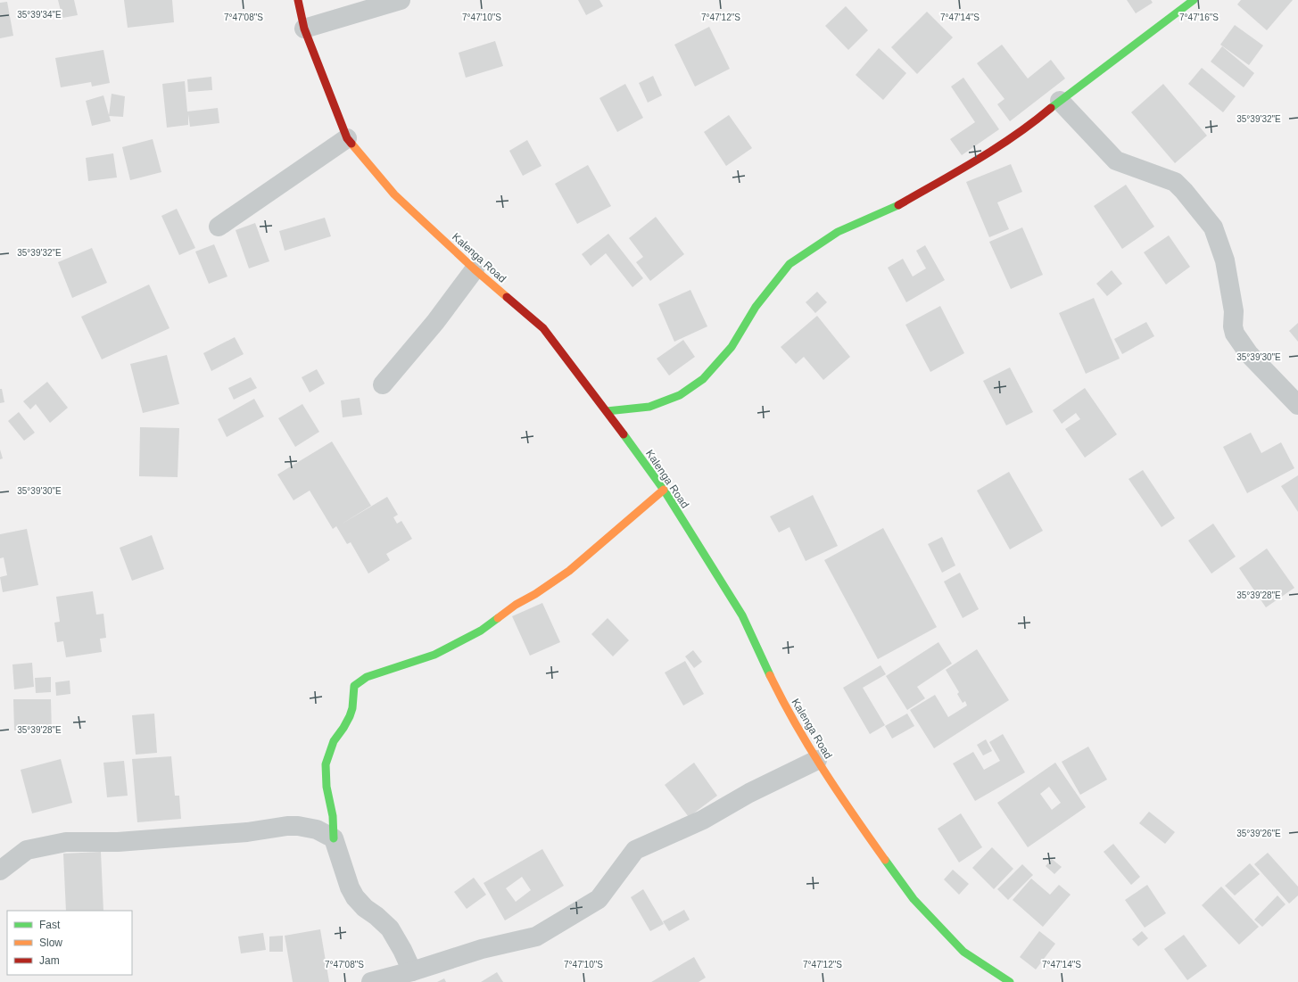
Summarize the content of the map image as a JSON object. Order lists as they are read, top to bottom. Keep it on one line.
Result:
{"streets":{"street":["Kalenga Road"]},"legend":["Fast","Slow","Jam"],"coordinates":["35°39'34\"E","7°47'08\"S","7°47'10\"S","7°47'12\"S","7°47'14\"S","7°47'16\"S","35°39'32\"E","35°39'30\"E","35°39'28\"E","35°39'26\"E"]}
